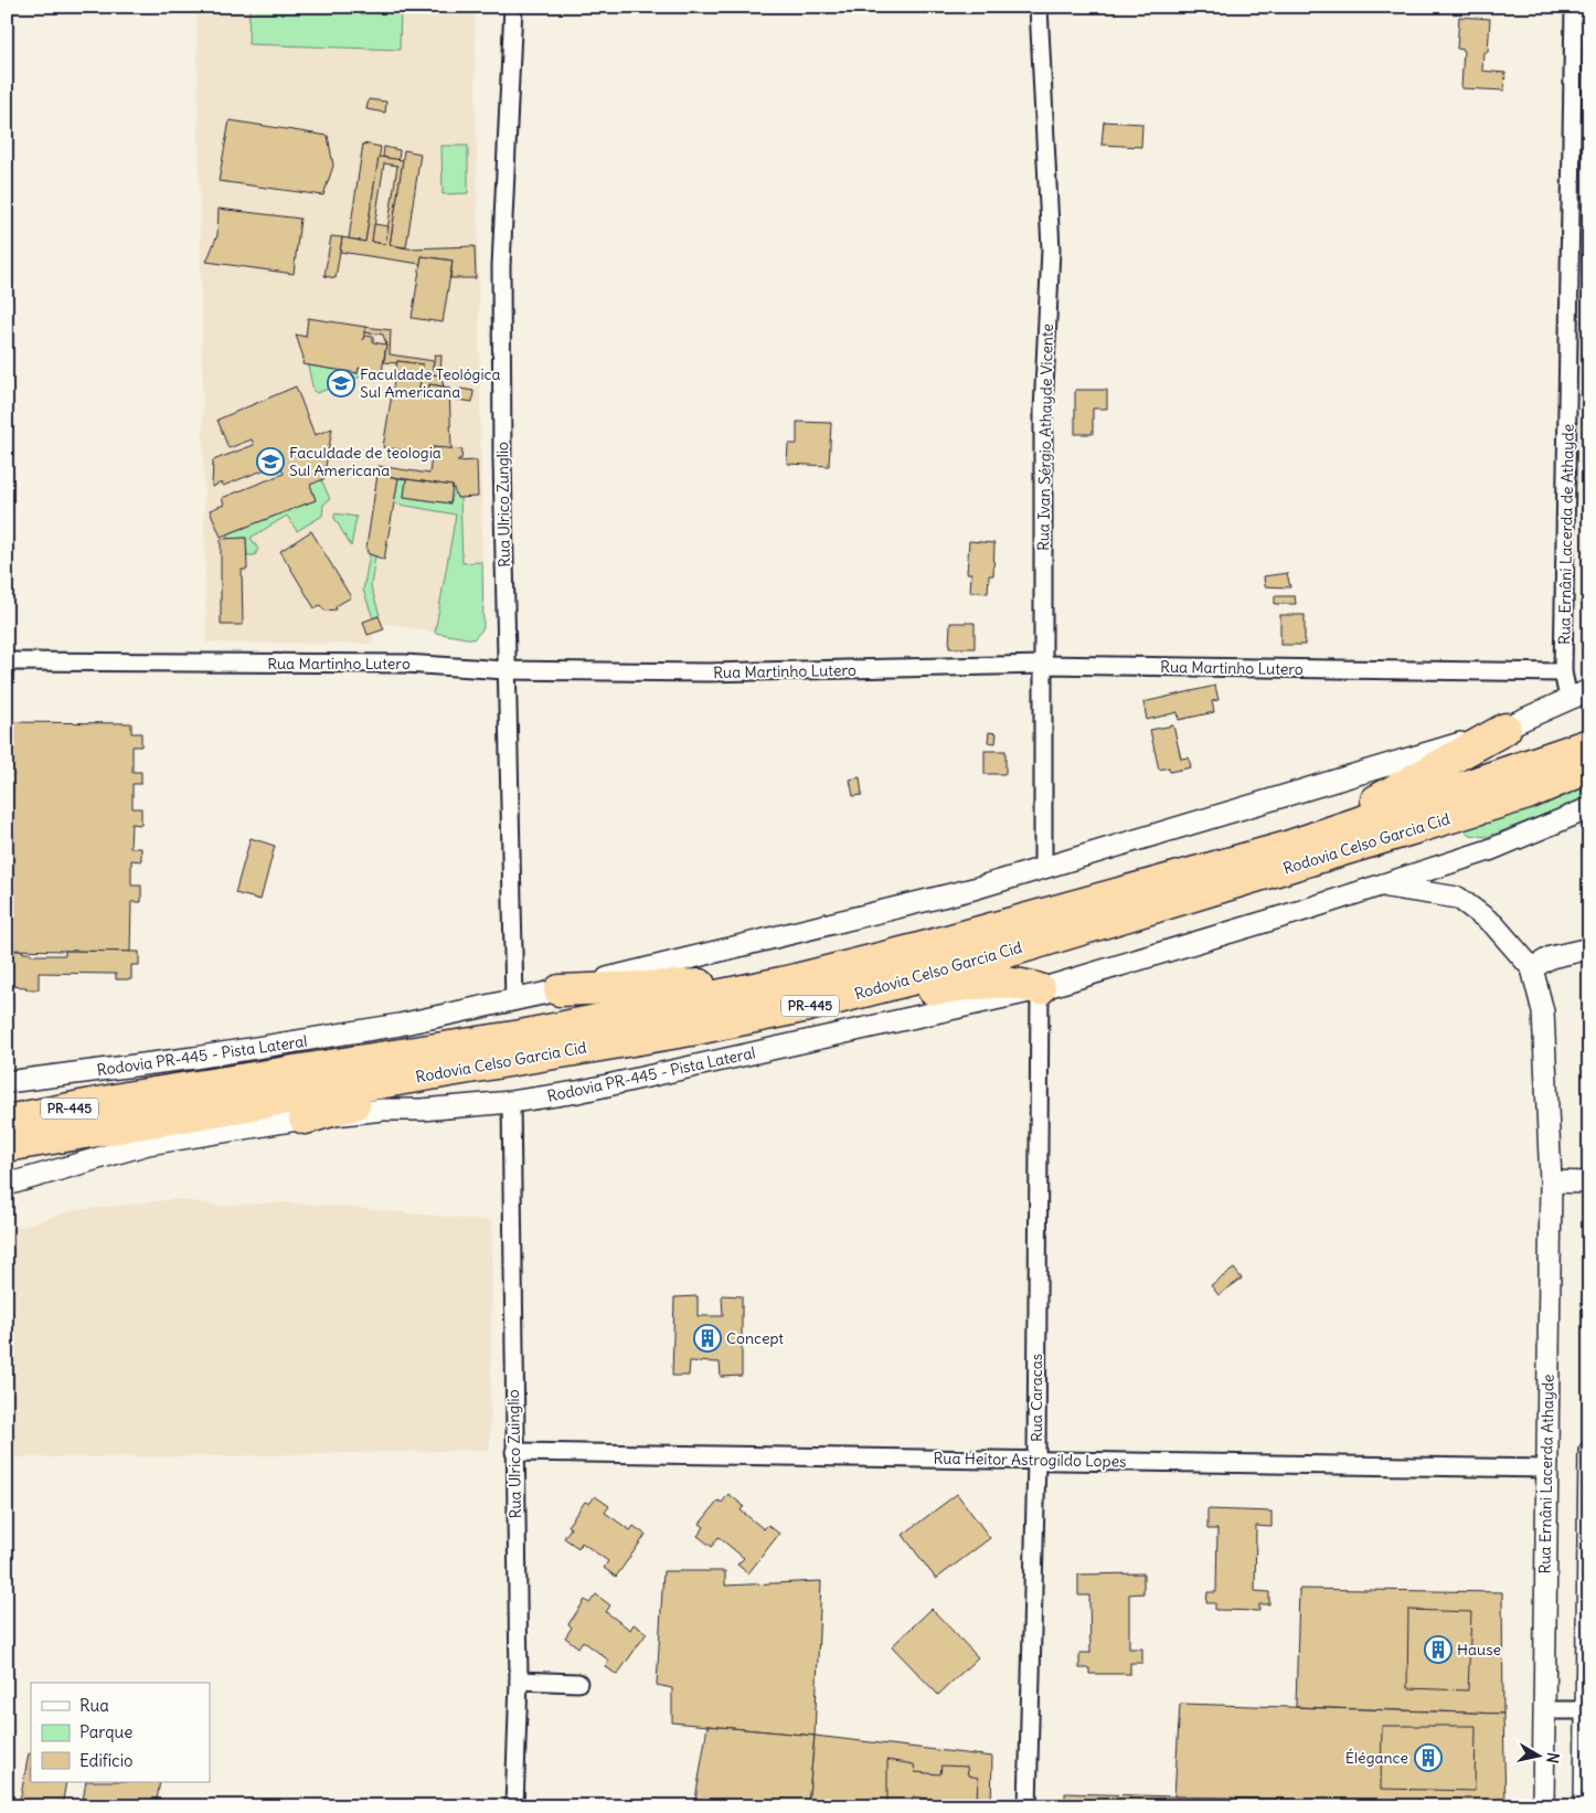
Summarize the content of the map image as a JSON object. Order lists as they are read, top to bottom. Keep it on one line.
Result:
{"streets":{"highway":["Rodovia Celso Garcia Cid","PR-445"],"street":["Rua Ivan Sérgio Athayde Vicente","Rua Ulrico Zunglio","Rua Ernâni Lacerda de Athayde","Rua Martinho Lutero","Rodovia PR-445 - Pista Lateral","Rua Caracas","Rua Ulrico Zuinglio","Rua Heitor Astrogildo Lopes","Rua Ernâni Lacerda Athayde"]},"crossings":[["Rua Ivan Sérgio Athayde Vicente","Rua Martinho Lutero"],["Rua Ulrico Zunglio","Rua Martinho Lutero"],["Rua Ulrico Zunglio","Rodovia PR-445 - Pista Lateral"],["Rua Ernâni Lacerda de Athayde","Rua Martinho Lutero"],["Rodovia PR-445 - Pista Lateral","Rua Caracas"],["Rodovia PR-445 - Pista Lateral","Rua Ulrico Zuinglio"],["Rua Caracas","Rua Heitor Astrogildo Lopes"],["Rua Ulrico Zuinglio","Rua Heitor Astrogildo Lopes"],["Rua Heitor Astrogildo Lopes","Rua Ernâni Lacerda Athayde"]],"places":{"school or university":["Faculdade Teológica Sul Americana","Faculdade de teologia Sul Americana"],"building":["Concept","Hause","Élégance"]},"legend":["Rua","Parque","Edifício"],"north":"right"}
